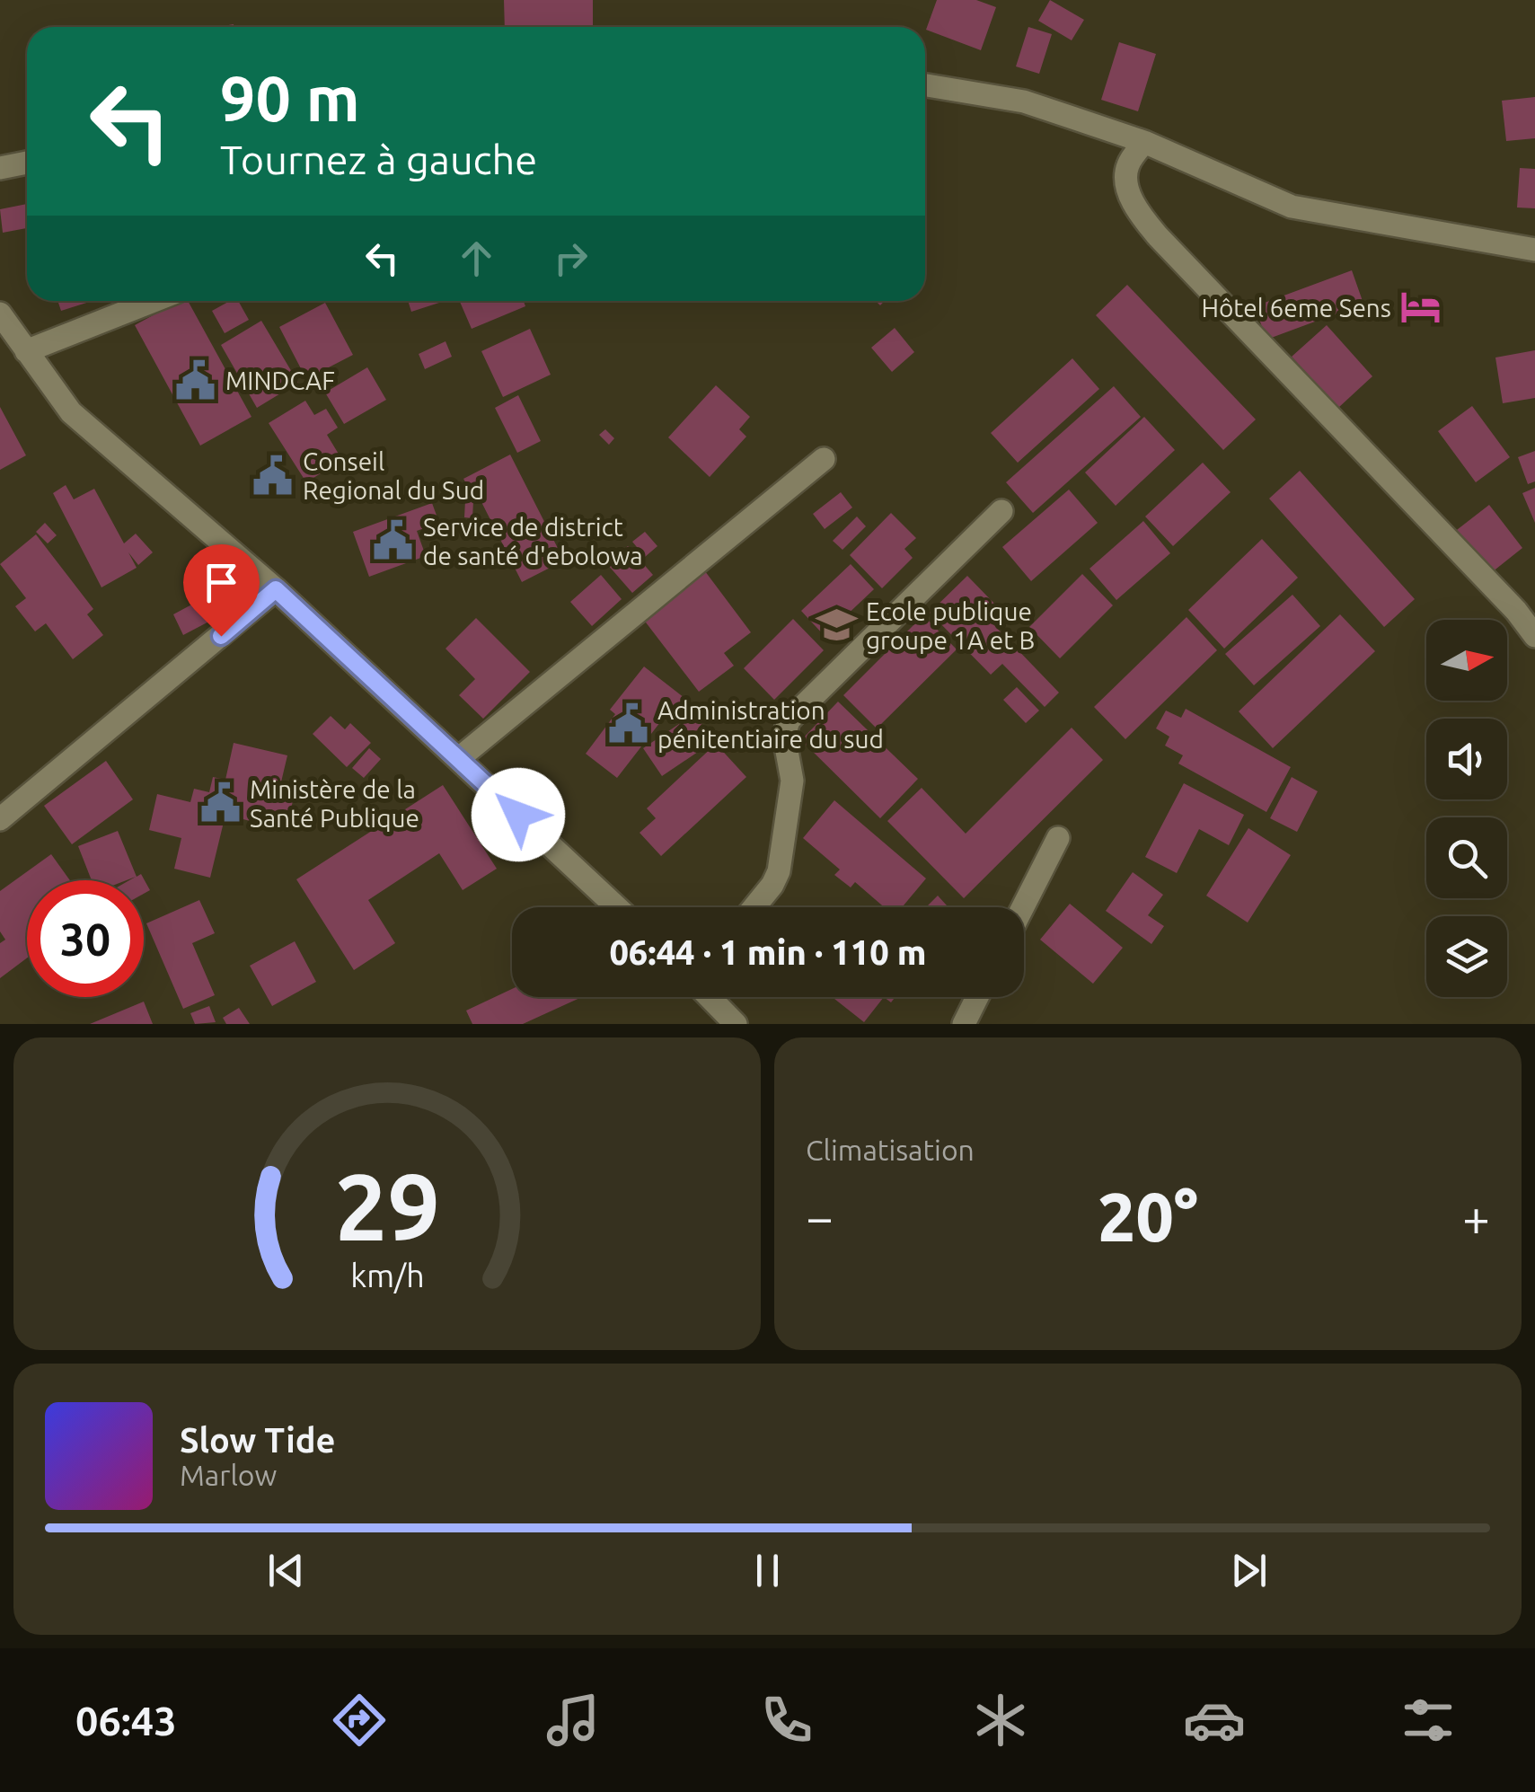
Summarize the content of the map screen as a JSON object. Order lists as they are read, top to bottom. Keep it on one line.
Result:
{"places":{"hotel":["Hôtel 6eme Sens"],"public building":["MINDCAF","Conseil Regional du Sud","Service de district de santé d'ebolowa","Administration pénitentiaire du sud","Ministère de la Santé Publique"],"school or university":["Ecole publique groupe 1A et B"]},"north":"right","page":{"turn":["90 m","Tournez à gauche"],"limit":"30","trip":"06:44 · 1 min · 110 m","tile":"Climatisation","heat":["−","20°","+"],"song":["Slow Tide","Marlow"],"tabs":"06:43","gauge":["29","km/h"]}}
